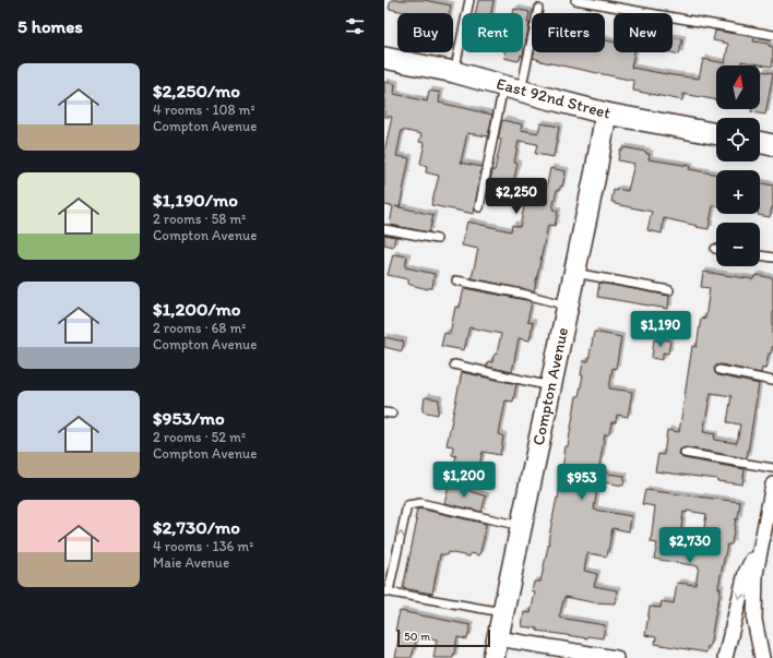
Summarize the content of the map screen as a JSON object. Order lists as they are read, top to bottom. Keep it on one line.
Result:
{"streets":{"main road":["East 92nd Street","Compton Avenue"]},"crossings":[["East 92nd Street","Compton Avenue"]],"scale_bar":"50 m","north":"top","page":{"heading":"5 homes","chip":["Buy","Rent","Filters","New"],"list":[{"name":"$2,250/mo","note":"4 rooms · 108 m² · Compton Avenue"},{"name":"$1,190/mo","note":"2 rooms · 58 m² · Compton Avenue"},{"name":"$1,200/mo","note":"2 rooms · 68 m² · Compton Avenue"},{"name":"$953/mo","note":"2 rooms · 52 m² · Compton Avenue"},{"name":"$2,730/mo","note":"4 rooms · 136 m² · Maie Avenue"}],"map_buttons":["+","−"],"price":["$2,250","$1,190","$1,200","$953","$2,730"],"scale":"50 m"}}
